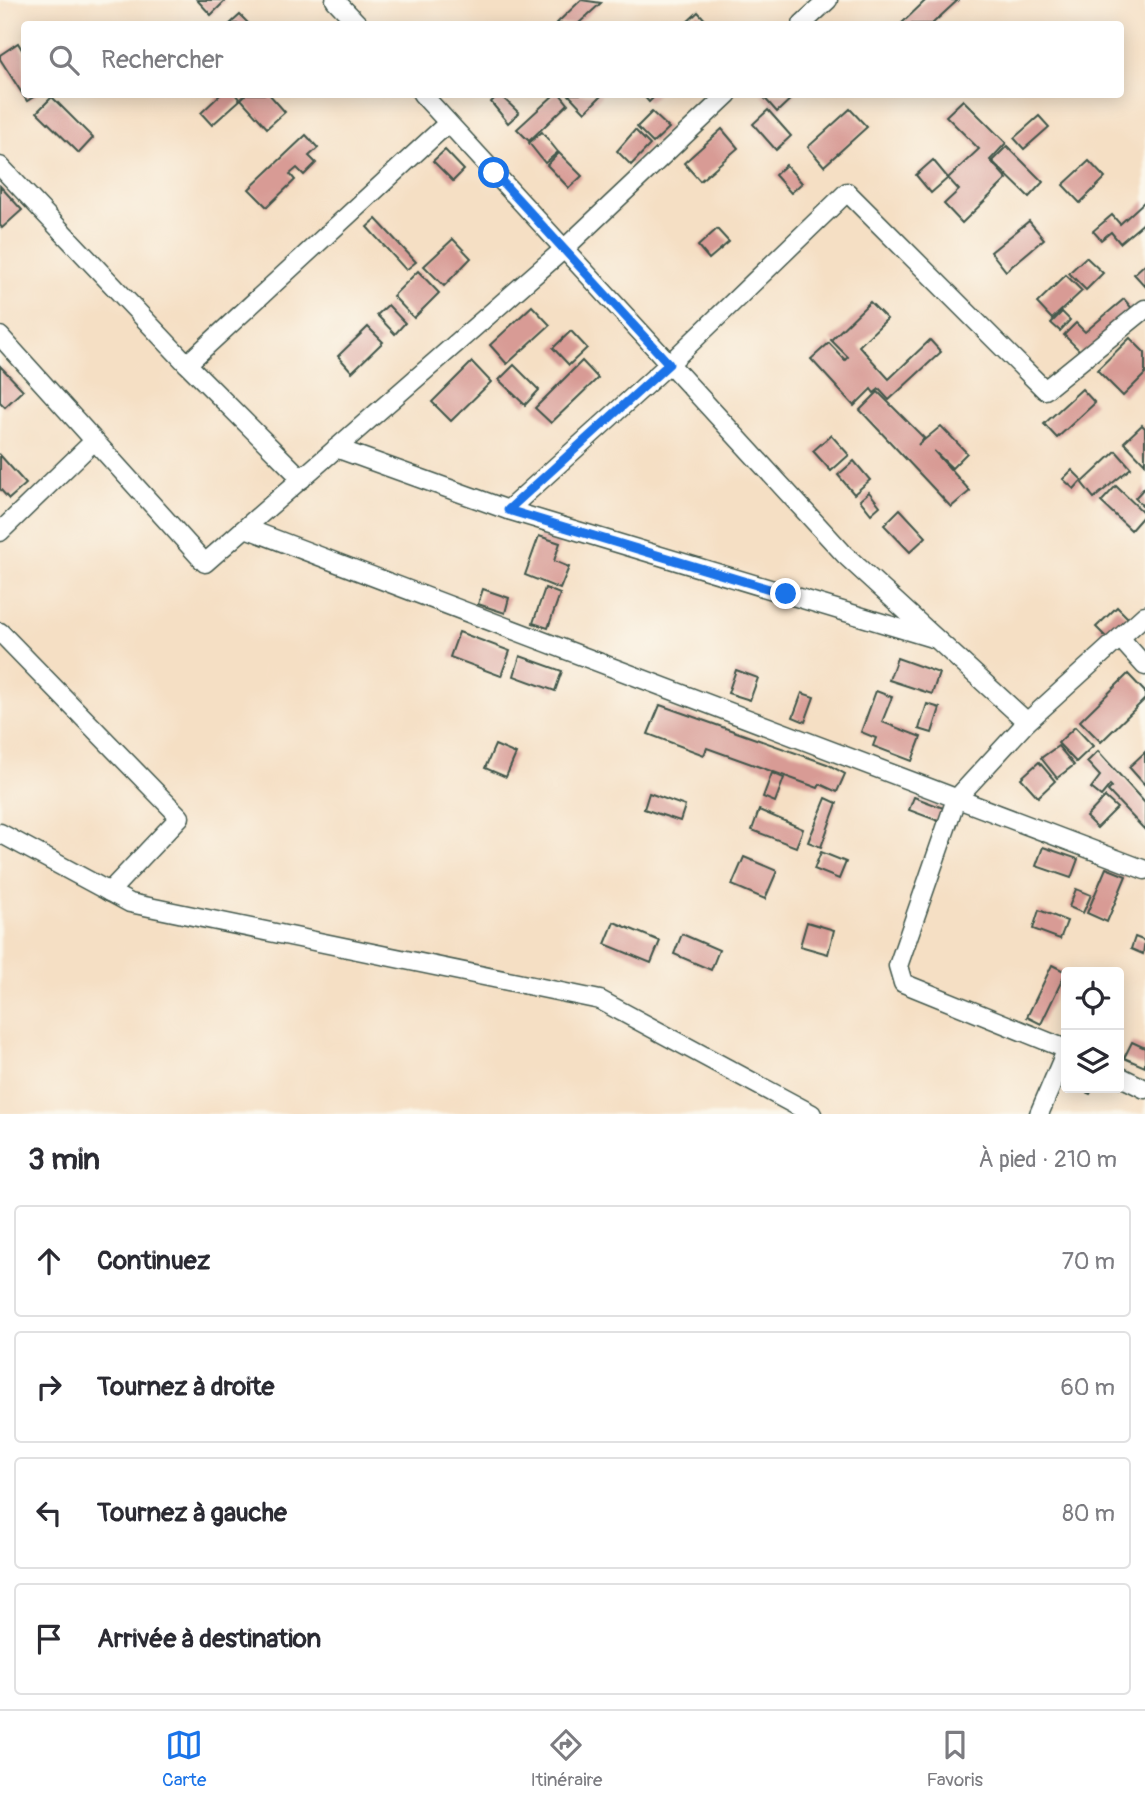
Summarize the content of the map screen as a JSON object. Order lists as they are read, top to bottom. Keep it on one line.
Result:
{"page":{"search":"Rechercher","heading":["3 min","À pied · 210 m"],"list":[["Continuez","70 m"],["Tournez à droite","60 m"],["Tournez à gauche","80 m"],"Arrivée à destination"],"nav":["Carte","Itinéraire","Favoris"]}}
